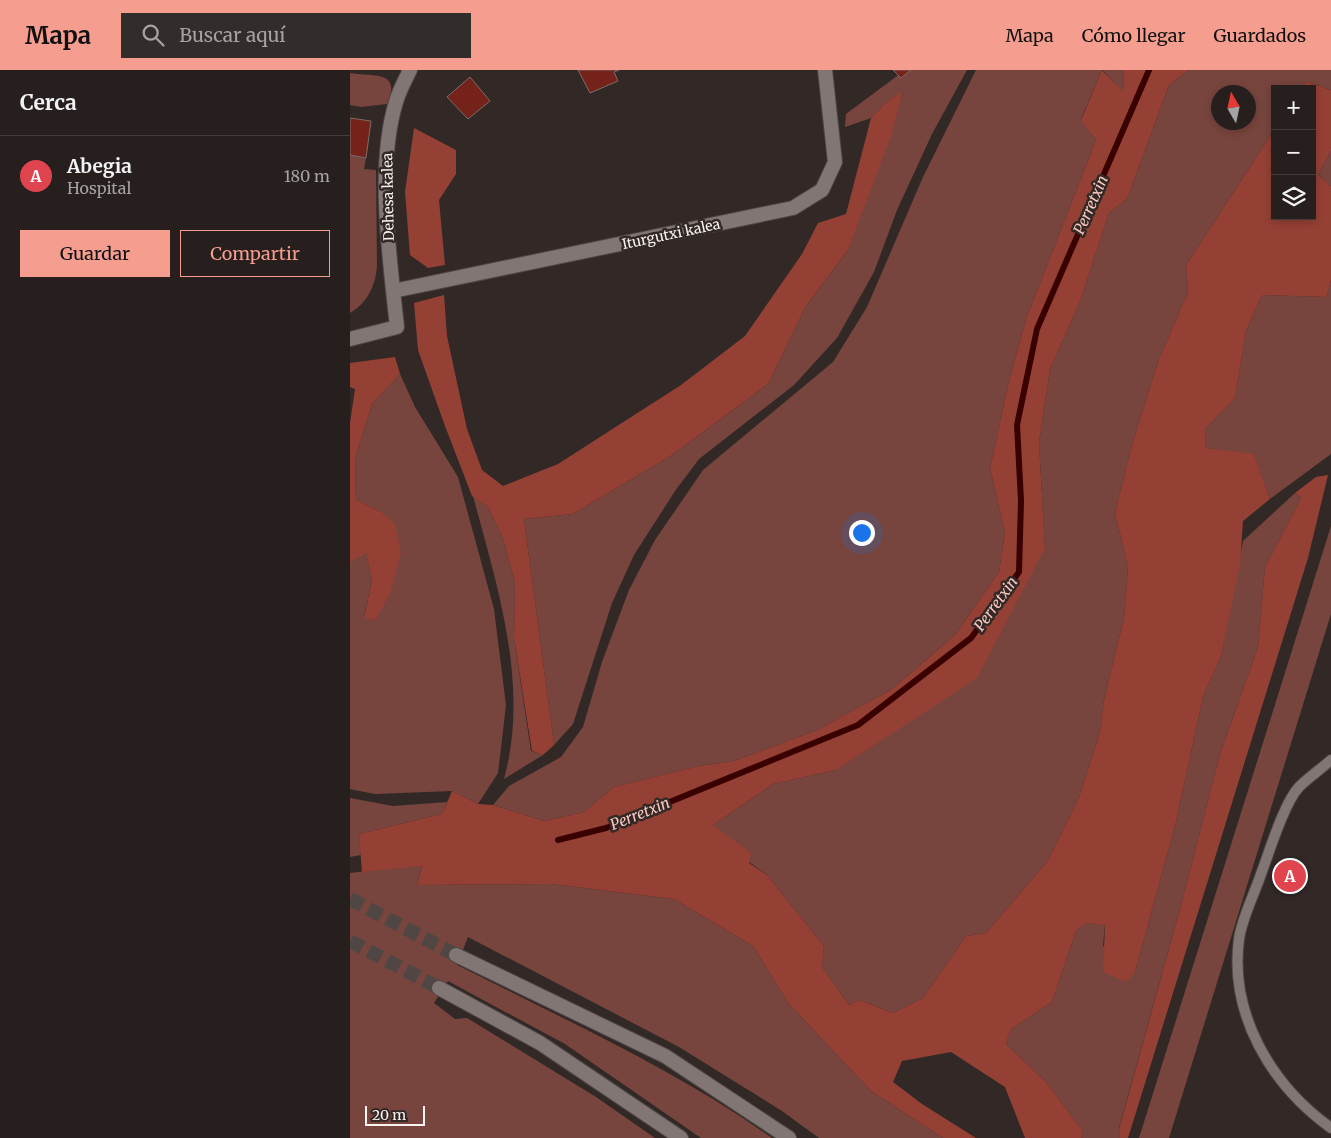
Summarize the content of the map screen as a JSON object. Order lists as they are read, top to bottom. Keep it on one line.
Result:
{"streets":{"street":["Dehesa kalea","Iturgutxi kalea"]},"crossings":[["Dehesa kalea","Iturgutxi kalea"]],"water":["Perretxin"],"scale_bar":"20 m","north":"top","page":{"header":"Mapa","search":"Buscar aquí","nav":["Mapa","Cómo llegar","Guardados"],"heading":"Cerca","map_buttons":["+","−"],"list":[{"mark":"A","name":"Abegia","note":"Hospital","value":"180 m"}],"buttons":["Guardar","Compartir"],"pins":"A","scale":"20 m"}}
